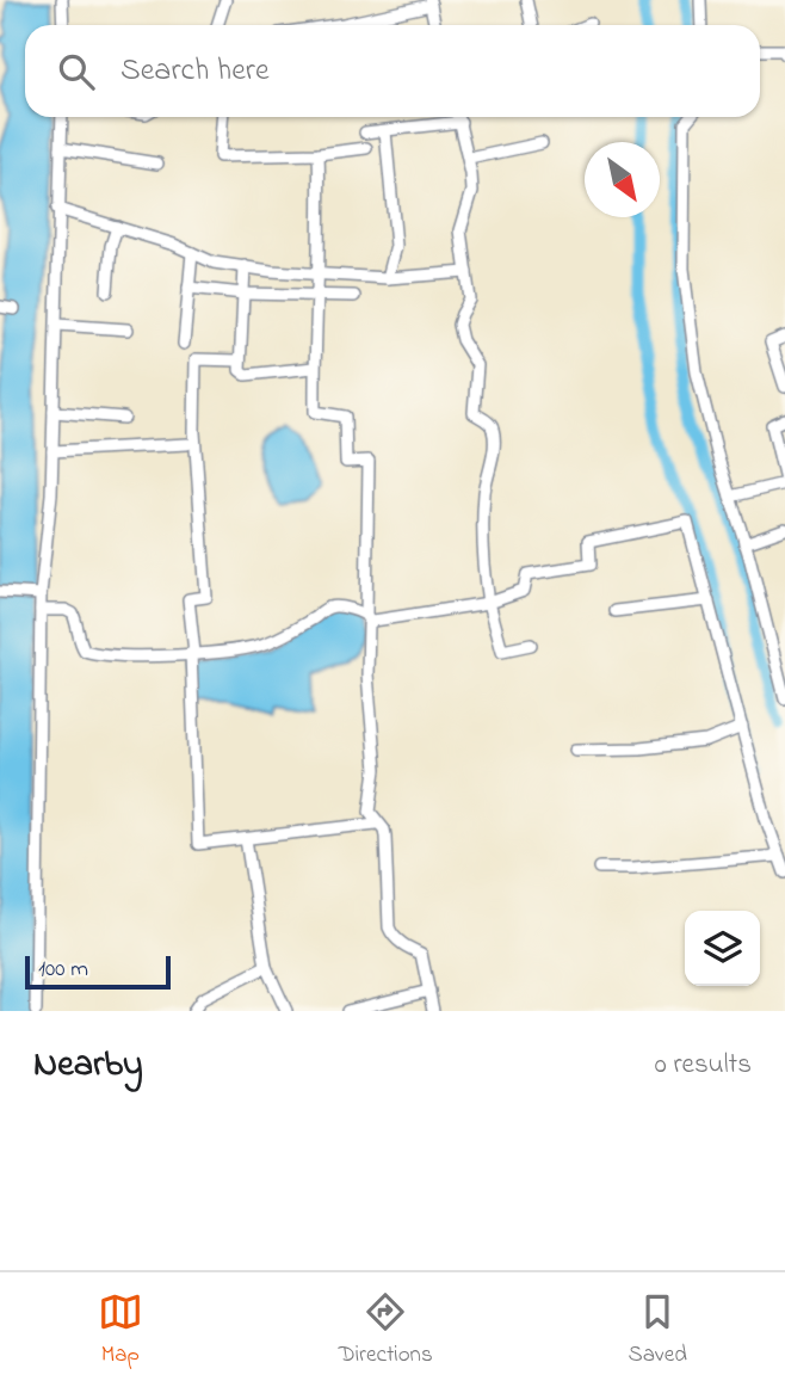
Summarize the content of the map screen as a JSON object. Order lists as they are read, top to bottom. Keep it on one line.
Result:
{"scale_bar":"100 m","north":"bottom right","page":{"search":"Search here","scale":"100 m","heading":["Nearby","0 results"],"nav":["Map","Directions","Saved"]}}
